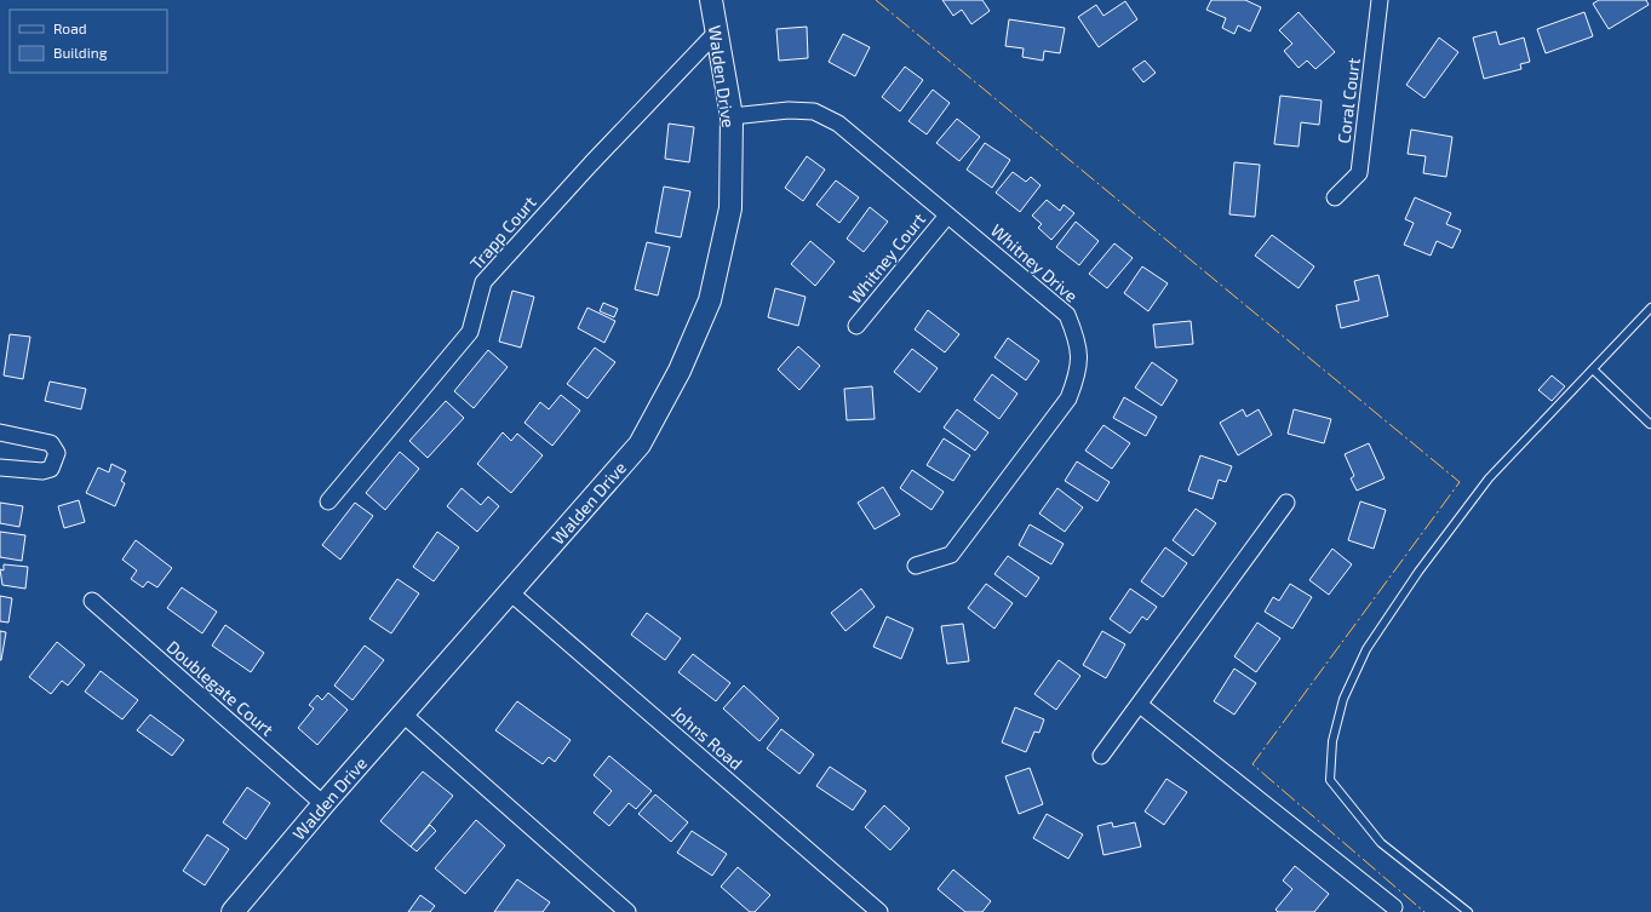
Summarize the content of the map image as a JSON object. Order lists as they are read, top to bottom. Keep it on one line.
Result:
{"streets":{"street":["Walden Drive","Coral Court","Trapp Court","Whitney Court","Whitney Drive","Doublegate Court","Johns Road"]},"crossings":[["Walden Drive","Trapp Court"],["Walden Drive","Whitney Drive"],["Walden Drive","Doublegate Court"],["Walden Drive","Johns Road"],["Whitney Court","Whitney Drive"]],"legend":["Road","Building"]}
